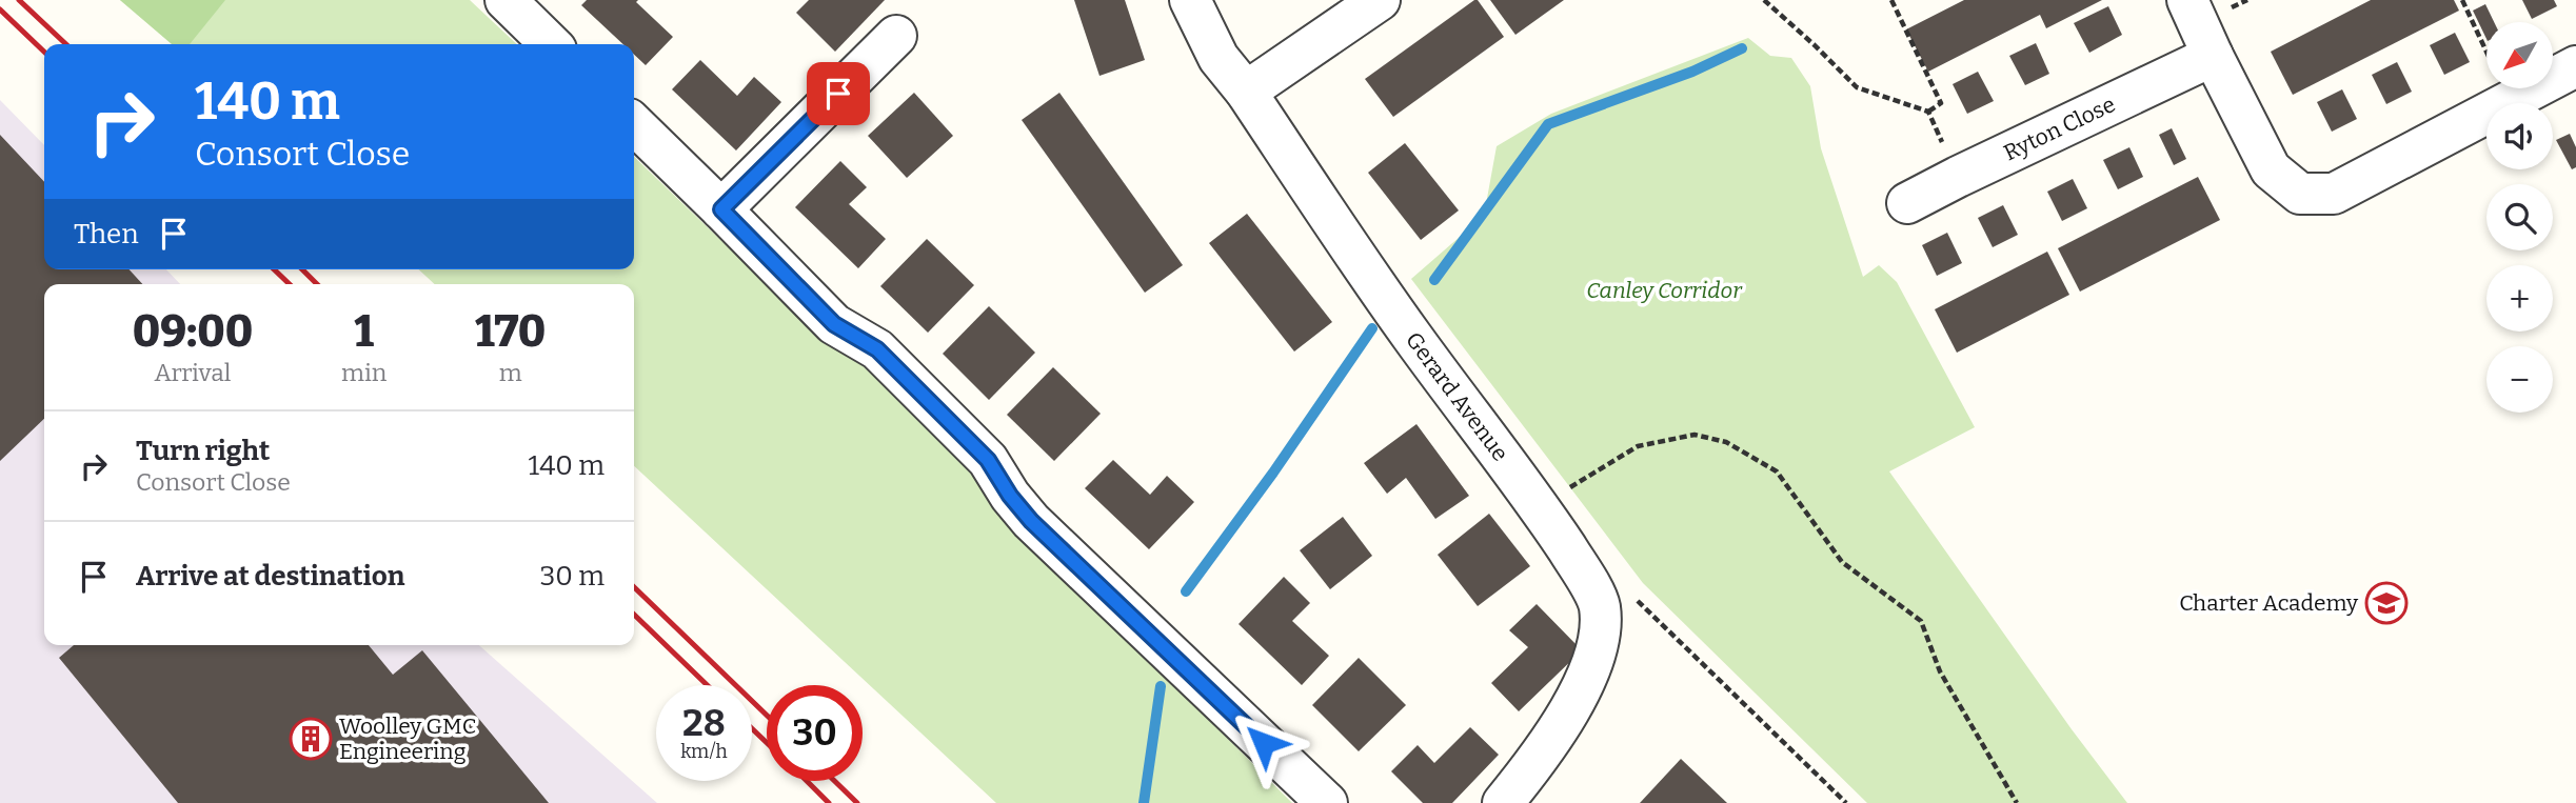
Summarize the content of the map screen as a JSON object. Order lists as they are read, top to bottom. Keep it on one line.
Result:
{"streets":{"street":["Ryton Close","Gerard Avenue"]},"parks":["Canley Corridor"],"places":{"school or university":["Charter Academy"],"building":["Woolley GMC Engineering"]},"north":"bottom left","page":{"map_buttons":["+","−"],"turn":["140 m","Consort Close"],"then":"Then","eta":["09:00","Arrival","1","min","170","m"],"list":[{"name":"Turn right","note":"Consort Close","value":"140 m"},{"name":"Arrive at destination","value":"30 m"}],"speed":"28 km/h","limit":"30"}}
